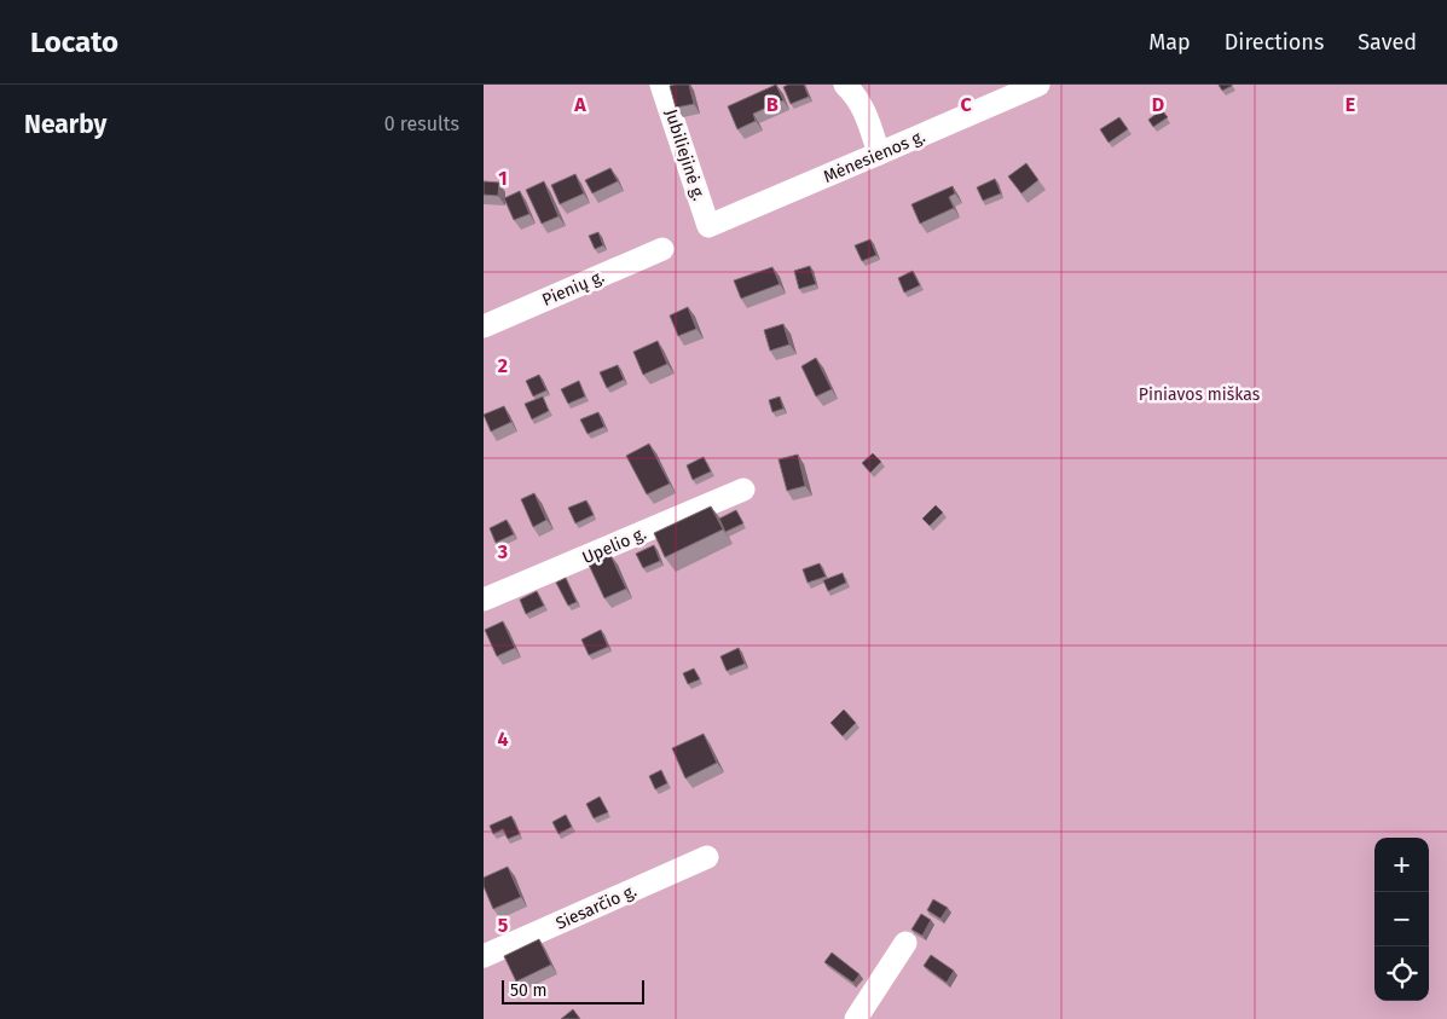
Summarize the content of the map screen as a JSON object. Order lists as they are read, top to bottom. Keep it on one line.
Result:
{"streets":{"street":["Jubiliejinė g.","Mėnesienos g.","Pienių g.","Upelio g.","Siesarčio g."]},"crossings":[["Jubiliejinė g.","Mėnesienos g."]],"parks":["Piniavos miškas"],"scale_bar":"50 m","page":{"header":"Locato","nav":["Map","Directions","Saved"],"heading":["Nearby","0 results"],"map_buttons":["+","−"],"scale":"50 m"},"grid":{"columns":["A","B","C","D","E"],"rows":["1","2","3","4","5"]}}
